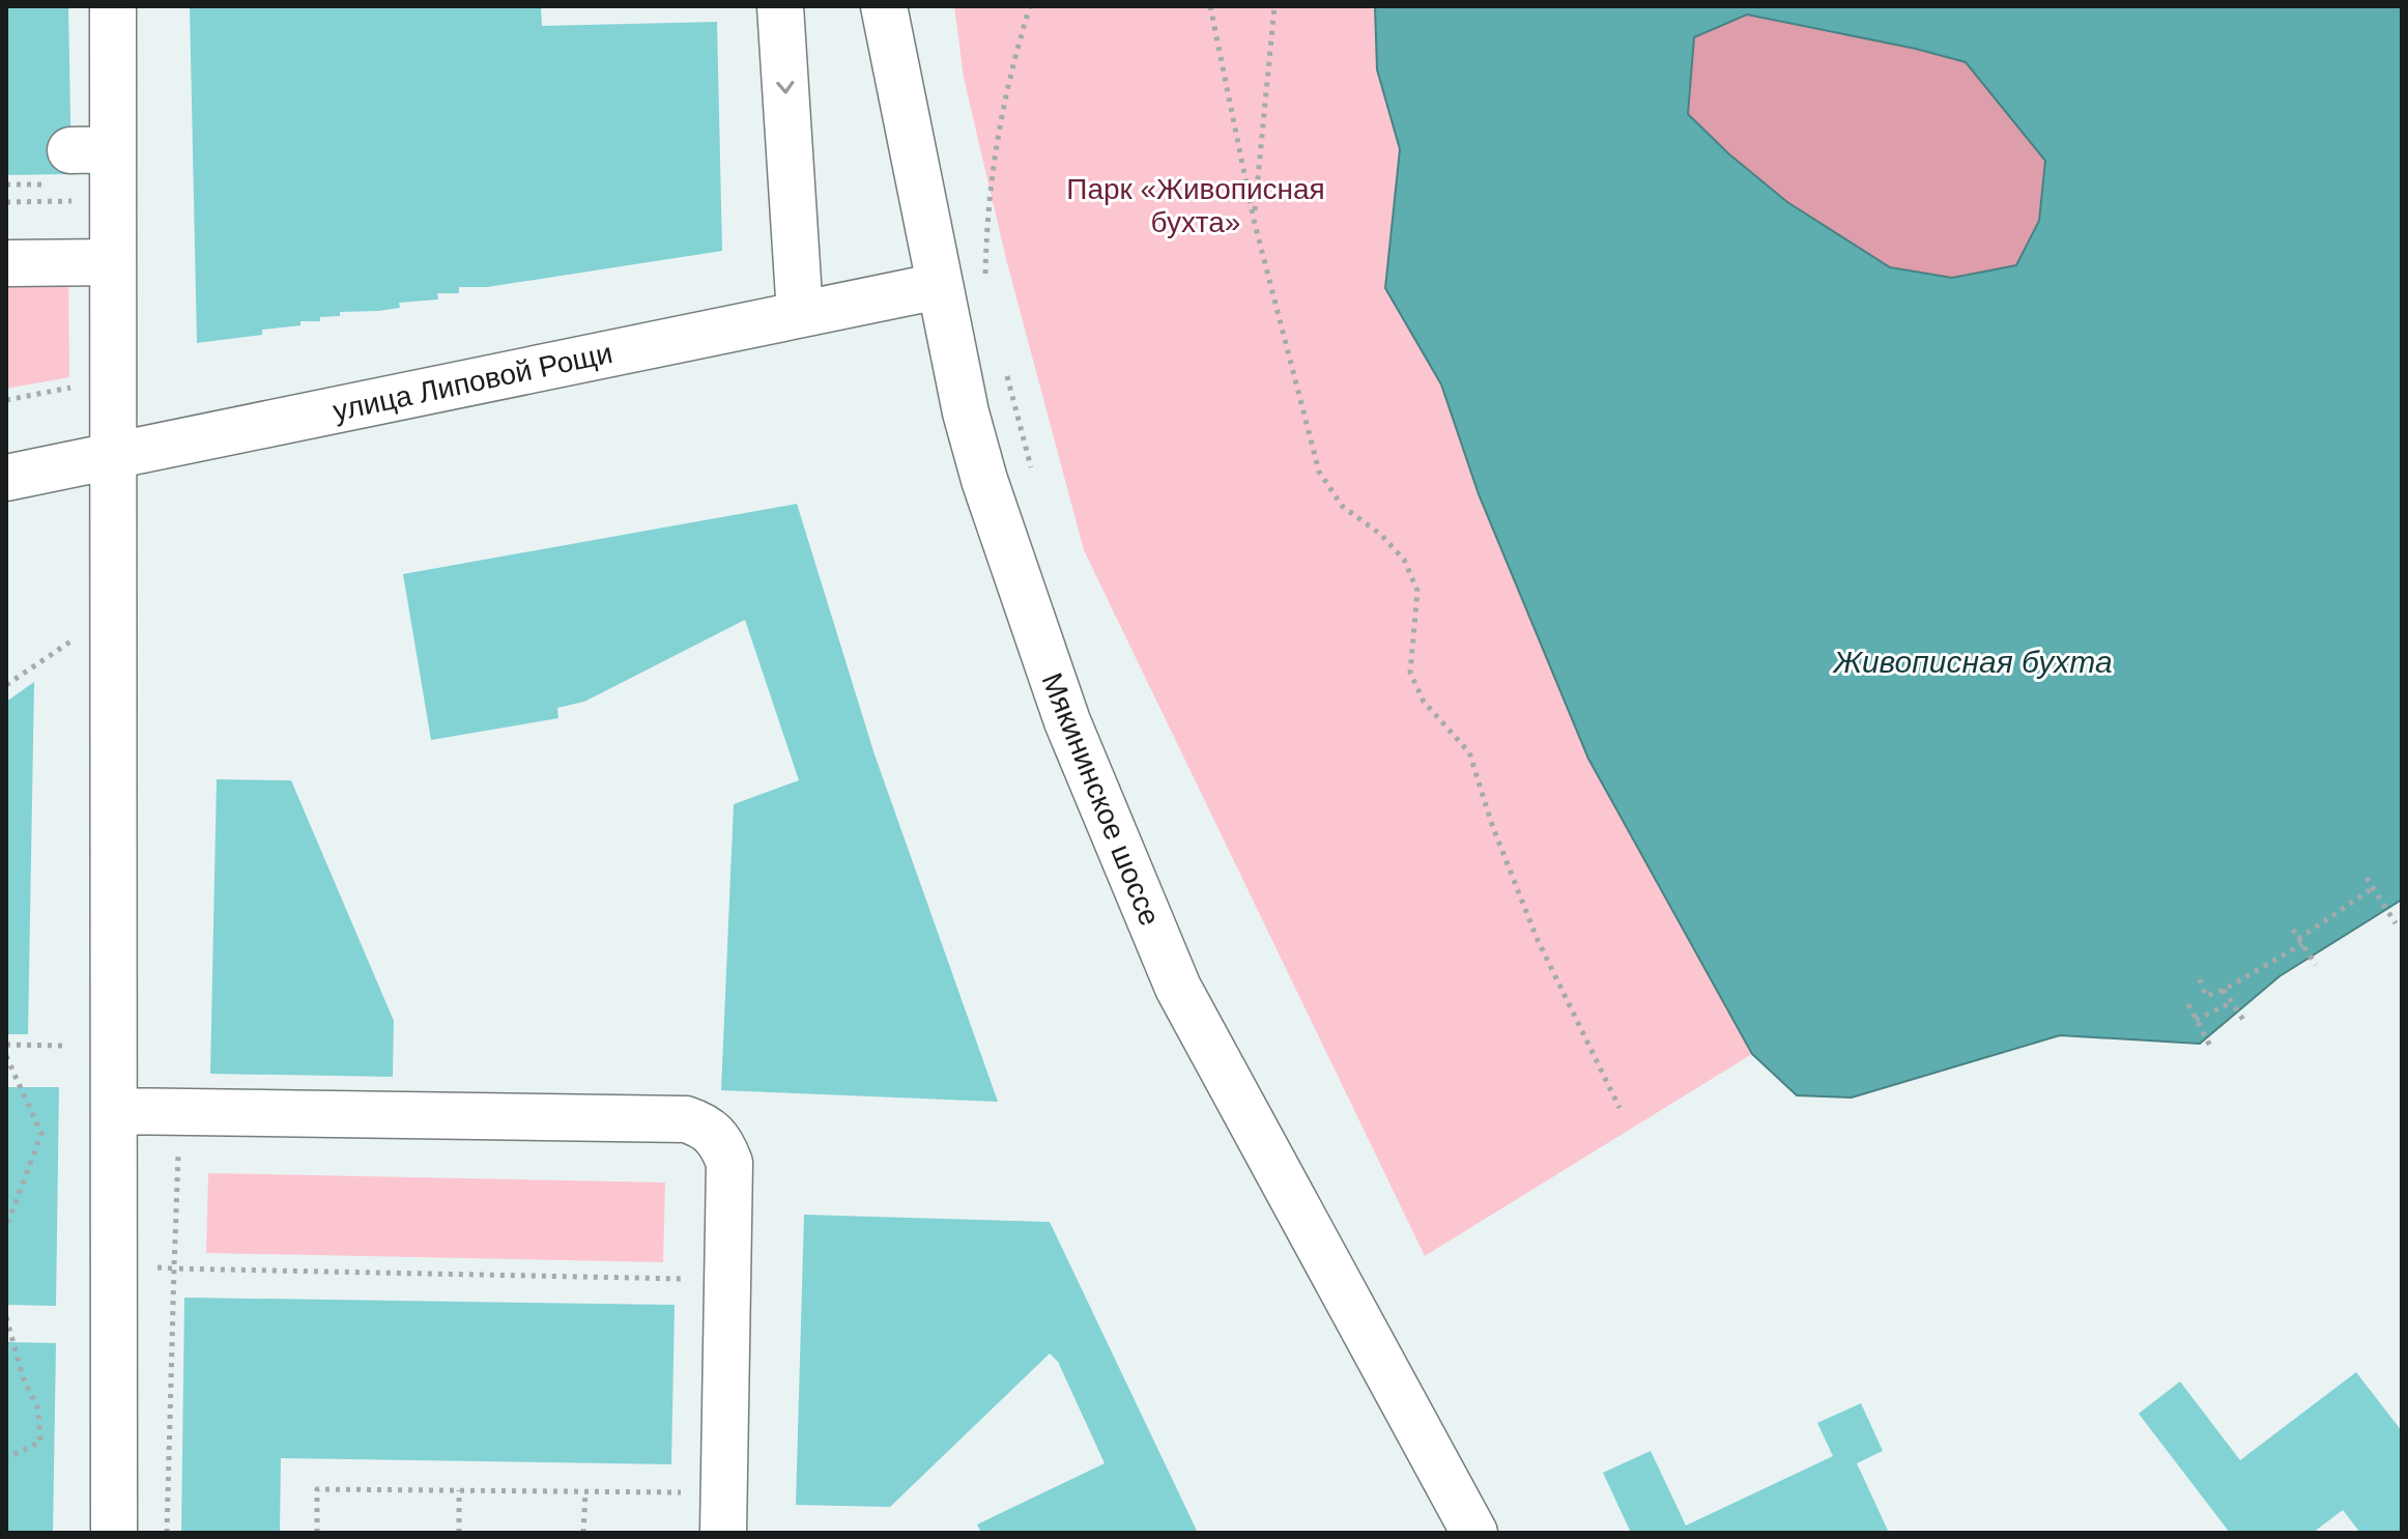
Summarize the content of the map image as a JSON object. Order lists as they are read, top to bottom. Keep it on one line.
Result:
{"streets":{"street":["улица Липовой Рощи","Мякининское шоссе"]},"crossings":[["улица Липовой Рощи","Мякининское шоссе"]],"water":["Живописная бухта"],"parks":["Парк «Живописная бухта»"]}
